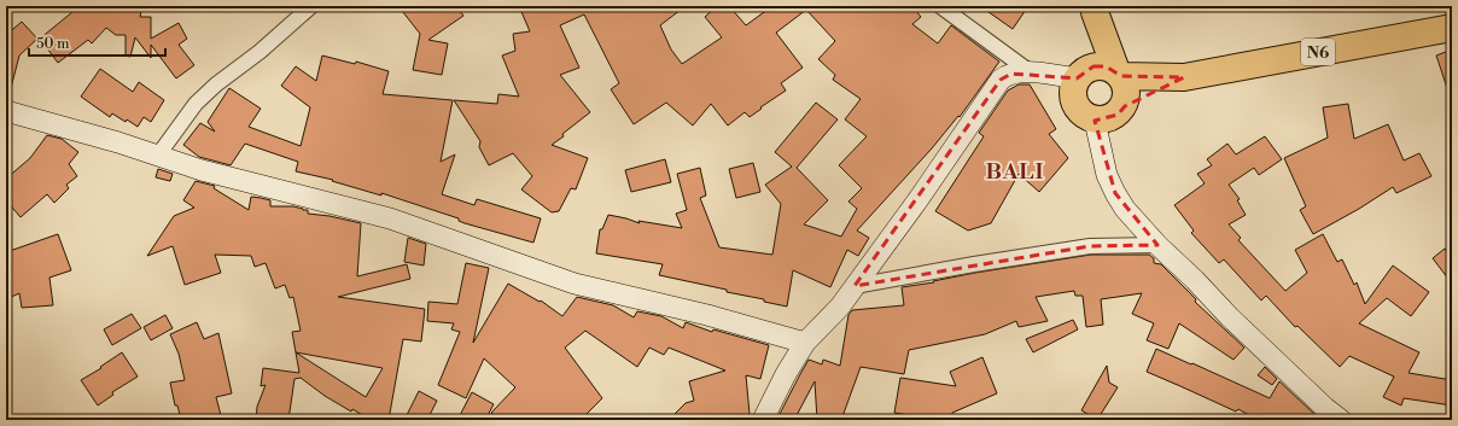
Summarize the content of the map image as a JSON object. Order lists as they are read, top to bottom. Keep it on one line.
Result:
{"streets":{"highway":["N6"]},"districts":["BALI"],"scale_bar":"50 m"}
